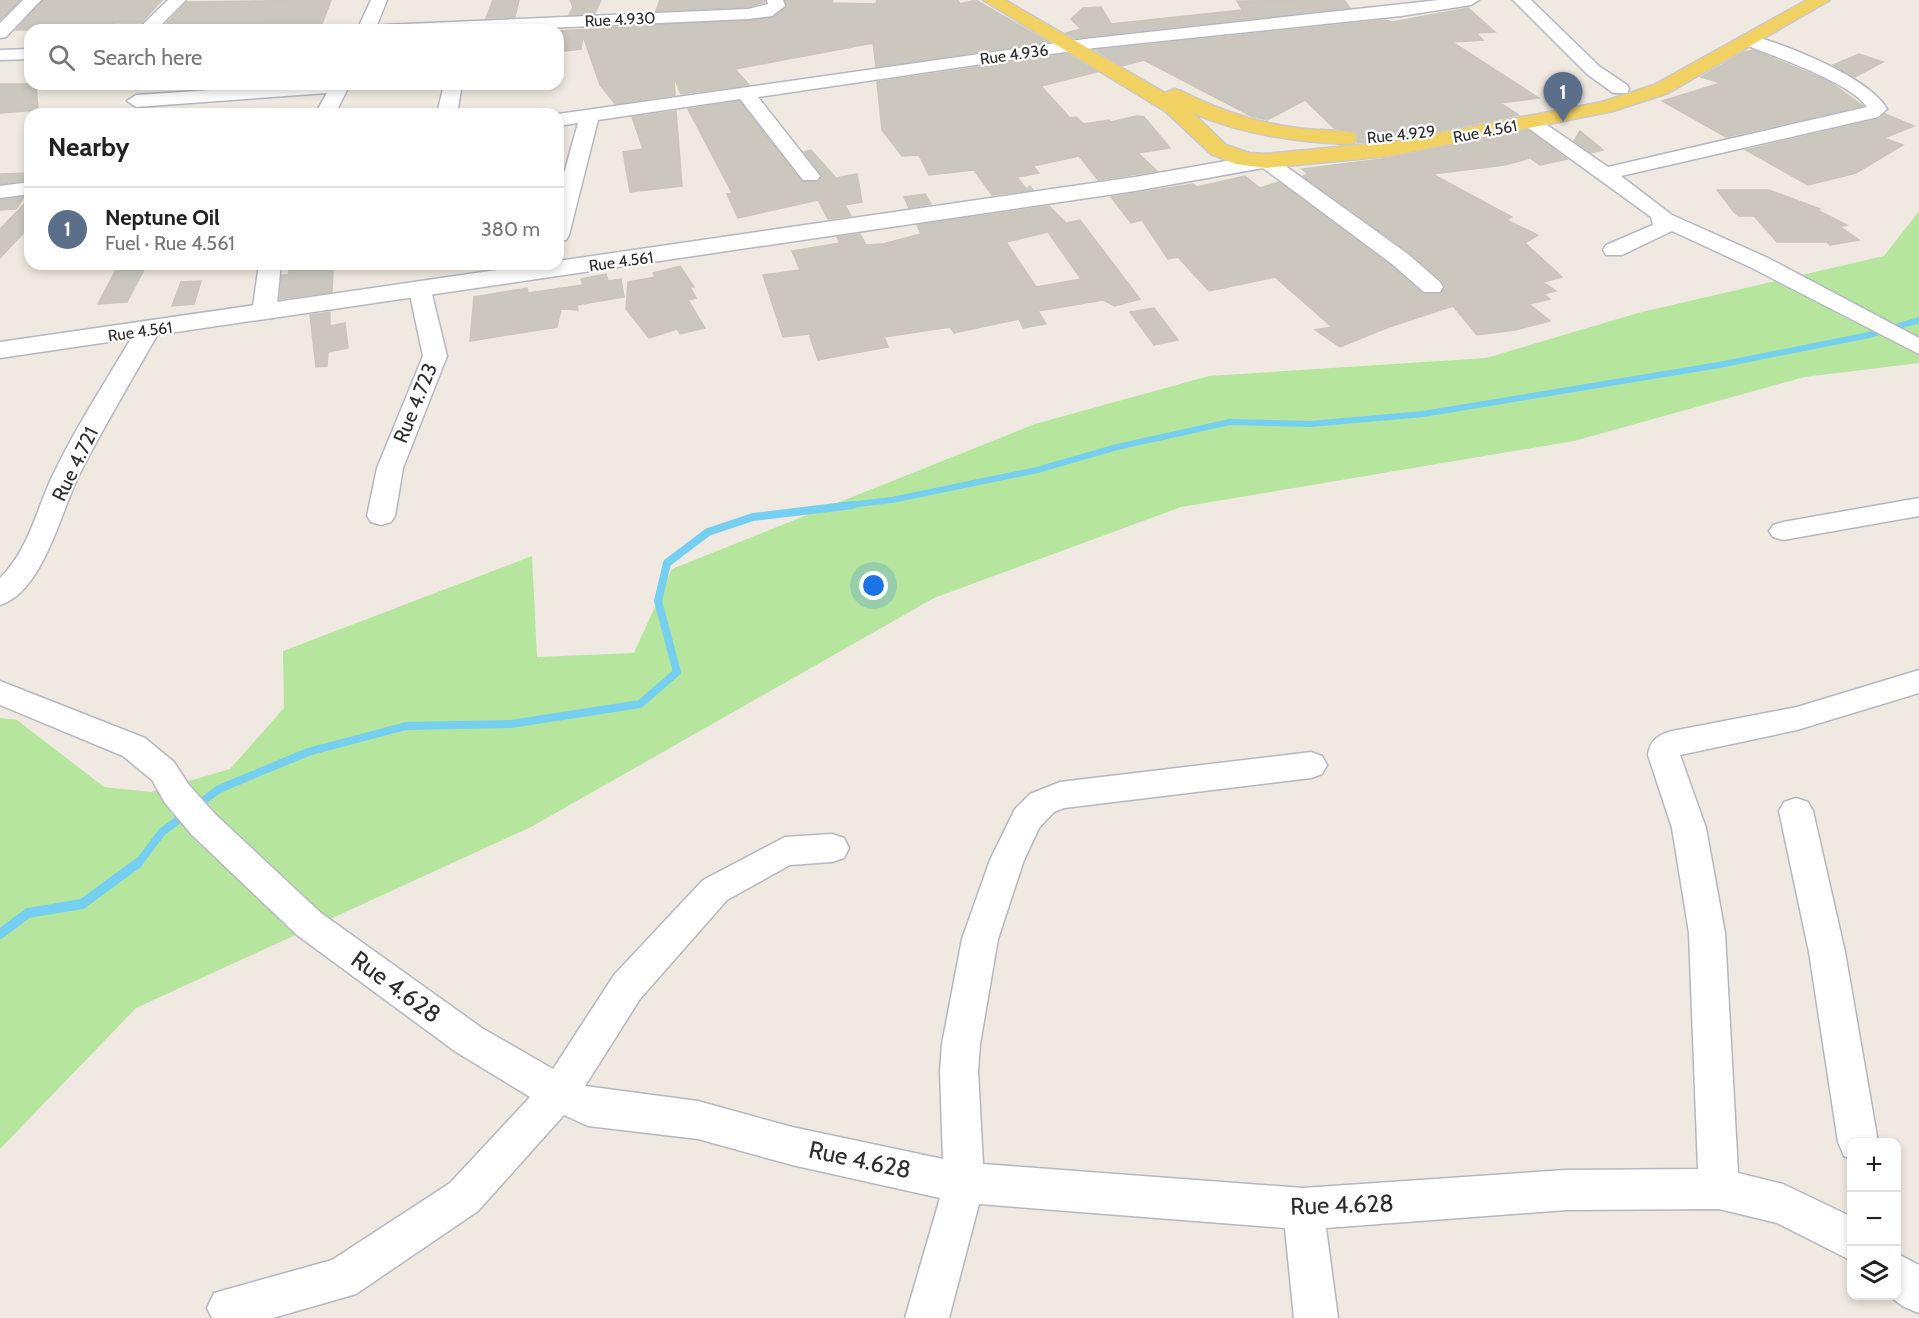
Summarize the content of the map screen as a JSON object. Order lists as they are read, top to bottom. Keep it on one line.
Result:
{"streets":{"main road":["Rue 4.561","Rue 4.929"],"street":["Rue 4.930","Rue 4.936","Rue 4.723","Rue 4.721","Rue 4.628"]},"crossings":[["Rue 4.936","Rue 4.929"],["Rue 4.561","Rue 4.929"],["Rue 4.561","Rue 4.723"],["Rue 4.561","Rue 4.721"]],"page":{"search":"Search here","pins":"1","heading":"Nearby","list":[{"mark":"1","name":"Neptune Oil","note":"Fuel · Rue 4.561","value":"380 m"}],"map_buttons":["+","−"]}}
